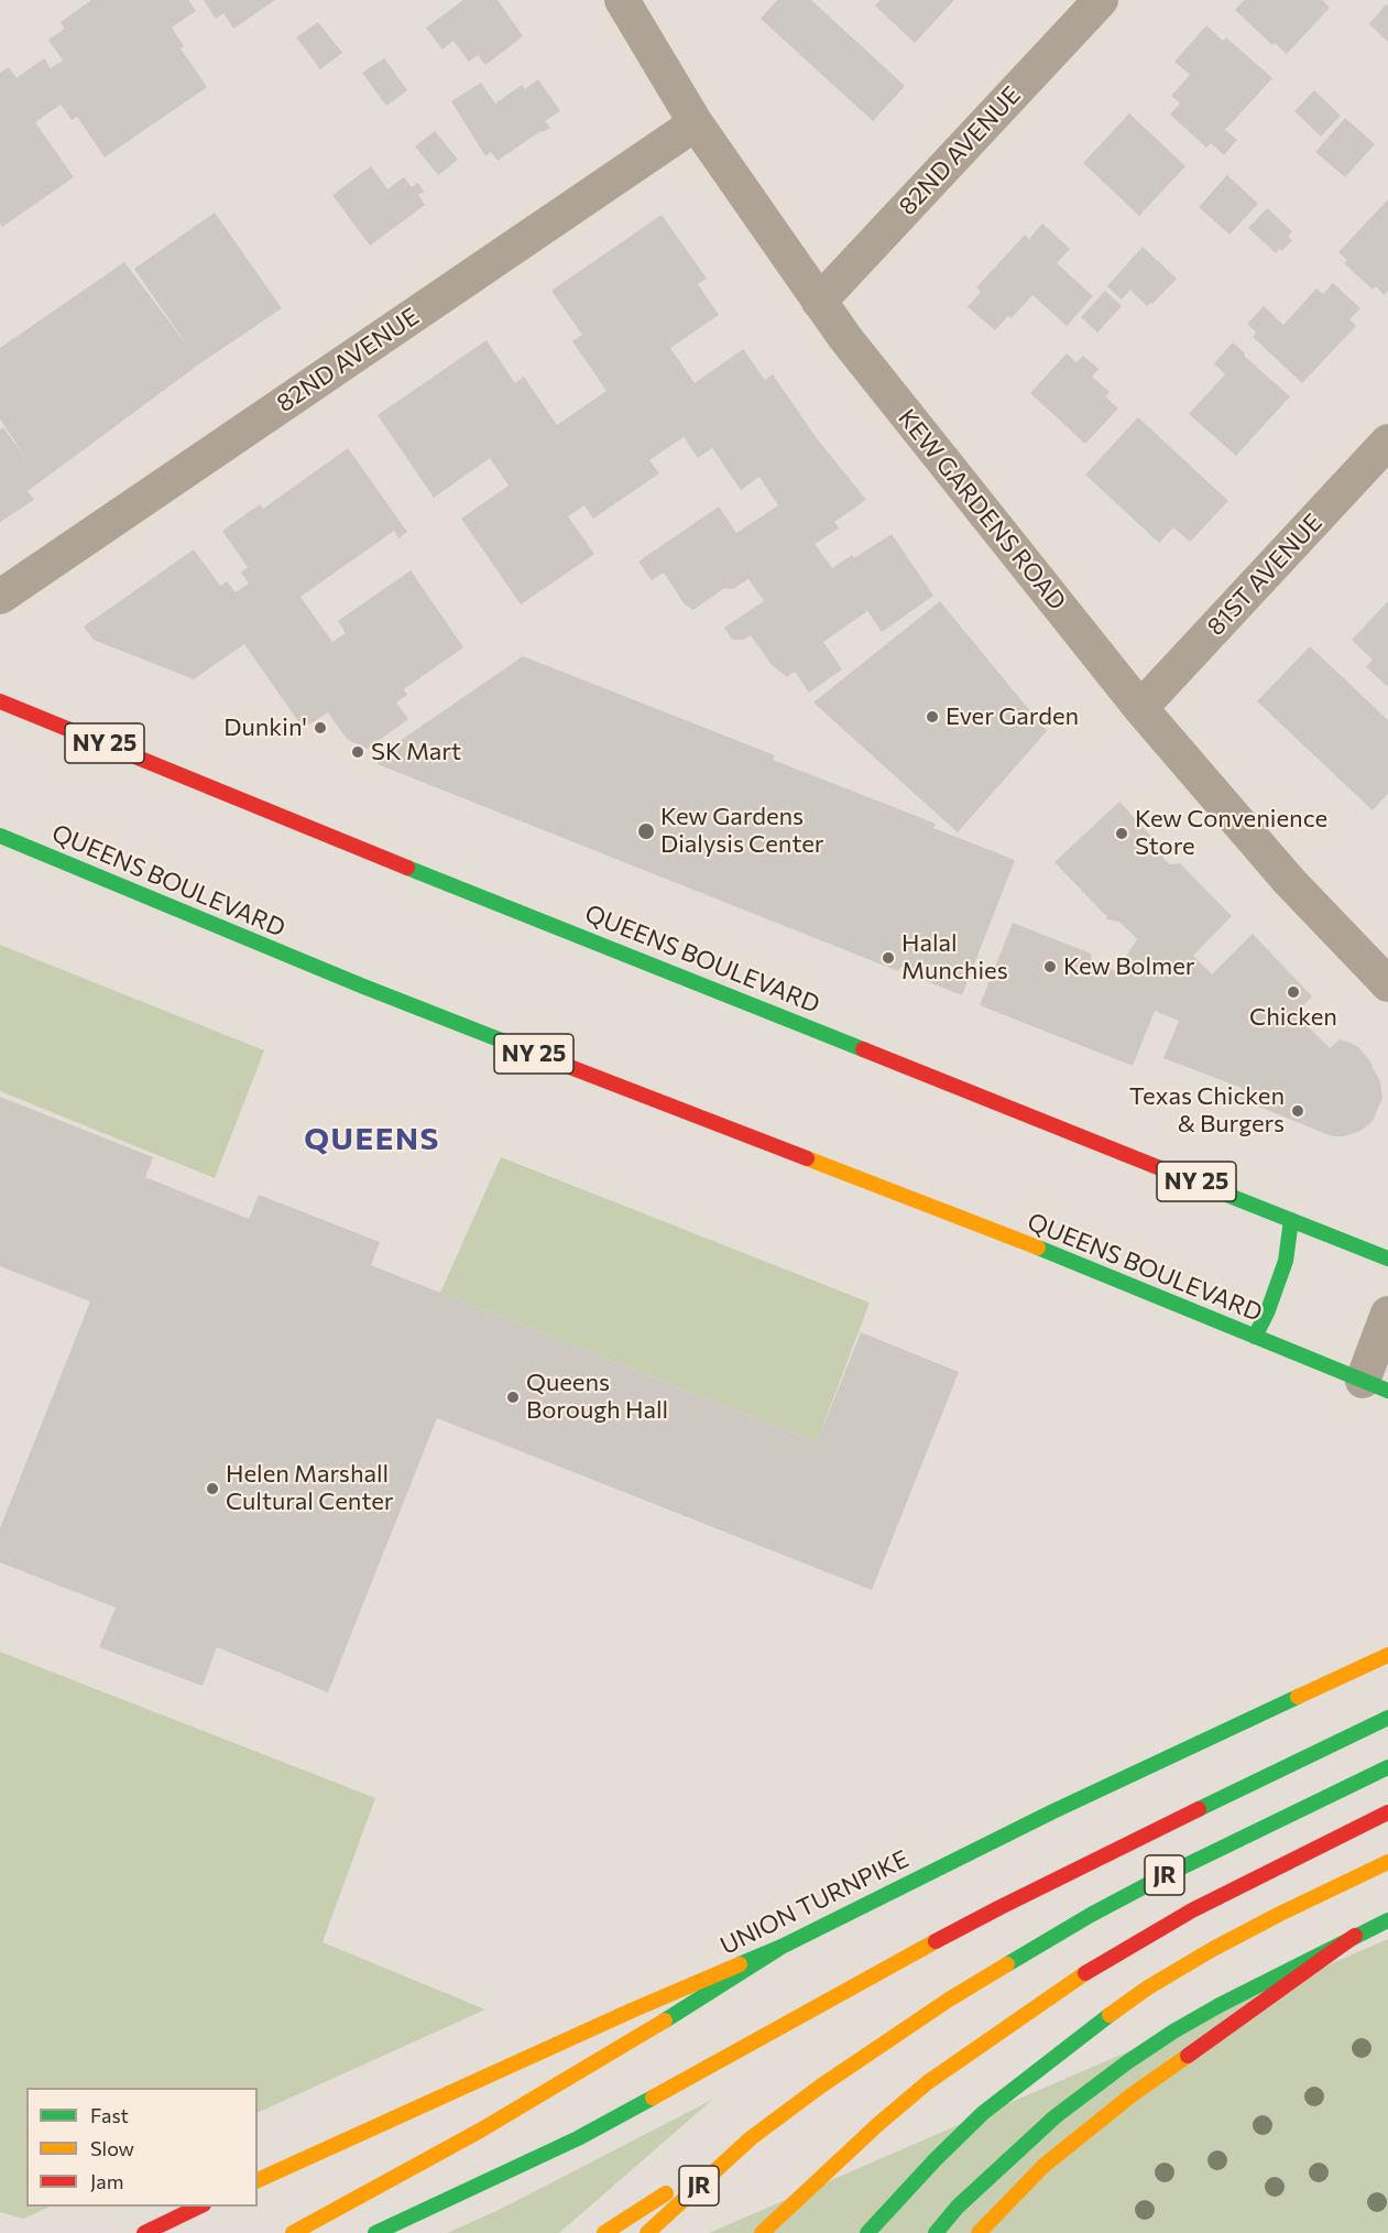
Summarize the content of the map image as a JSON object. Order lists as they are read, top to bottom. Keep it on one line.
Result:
{"streets":{"main road":["NY 25","QUEENS BOULEVARD","JR","UNION TURNPIKE"],"street":["82ND AVENUE","KEW GARDENS ROAD","81ST AVENUE"]},"crossings":[["82ND AVENUE","KEW GARDENS ROAD"],["KEW GARDENS ROAD","81ST AVENUE"]],"districts":["QUEENS"],"places":["Ever Garden","Dunkin'","SK Mart","Kew Gardens Dialysis Center","Kew Convenience Store","Halal Munchies","Kew Bolmer","Chicken","Texas Chicken & Burgers","Queens Borough Hall","Helen Marshall Cultural Center"],"legend":["Fast","Slow","Jam"]}
